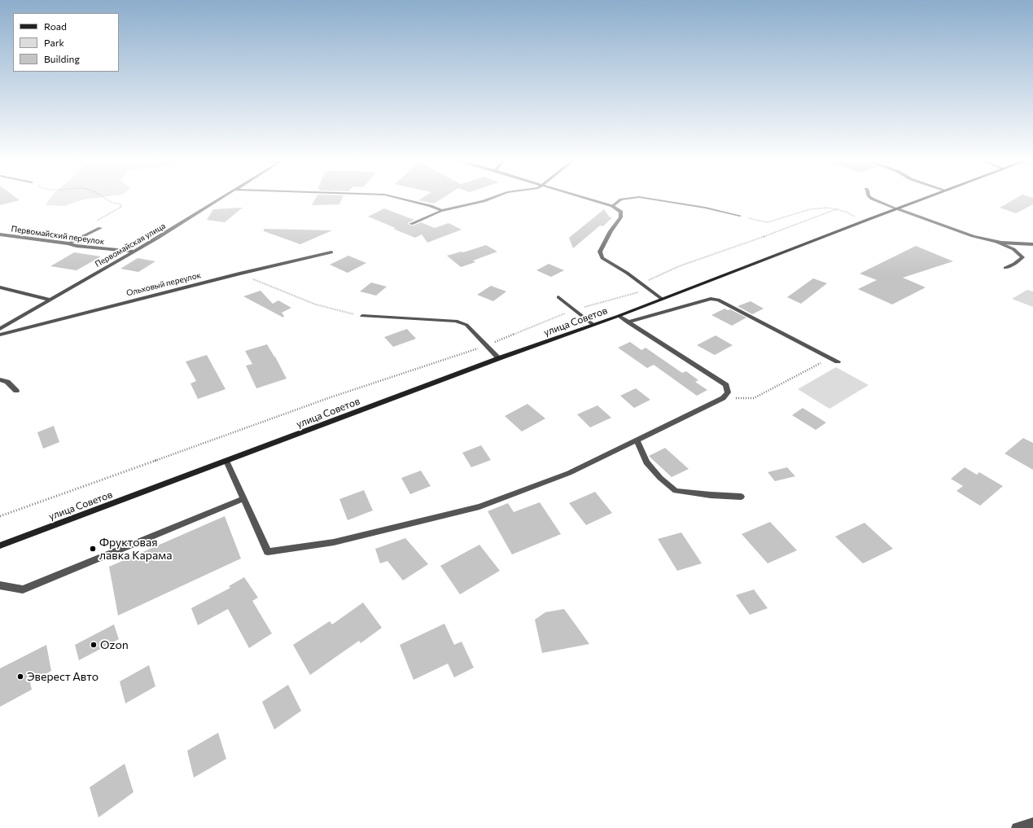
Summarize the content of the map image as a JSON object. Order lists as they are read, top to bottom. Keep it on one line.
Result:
{"streets":{"main road":["улица Советов"],"street":["Первомайский переулок","Первомайская улица","Ольховый переулок"]},"crossings":[["Первомайский переулок","Первомайская улица"]],"places":["Фруктовая лавка Карама","Ozon","Эверест Авто"],"legend":["Road","Park","Building"]}
